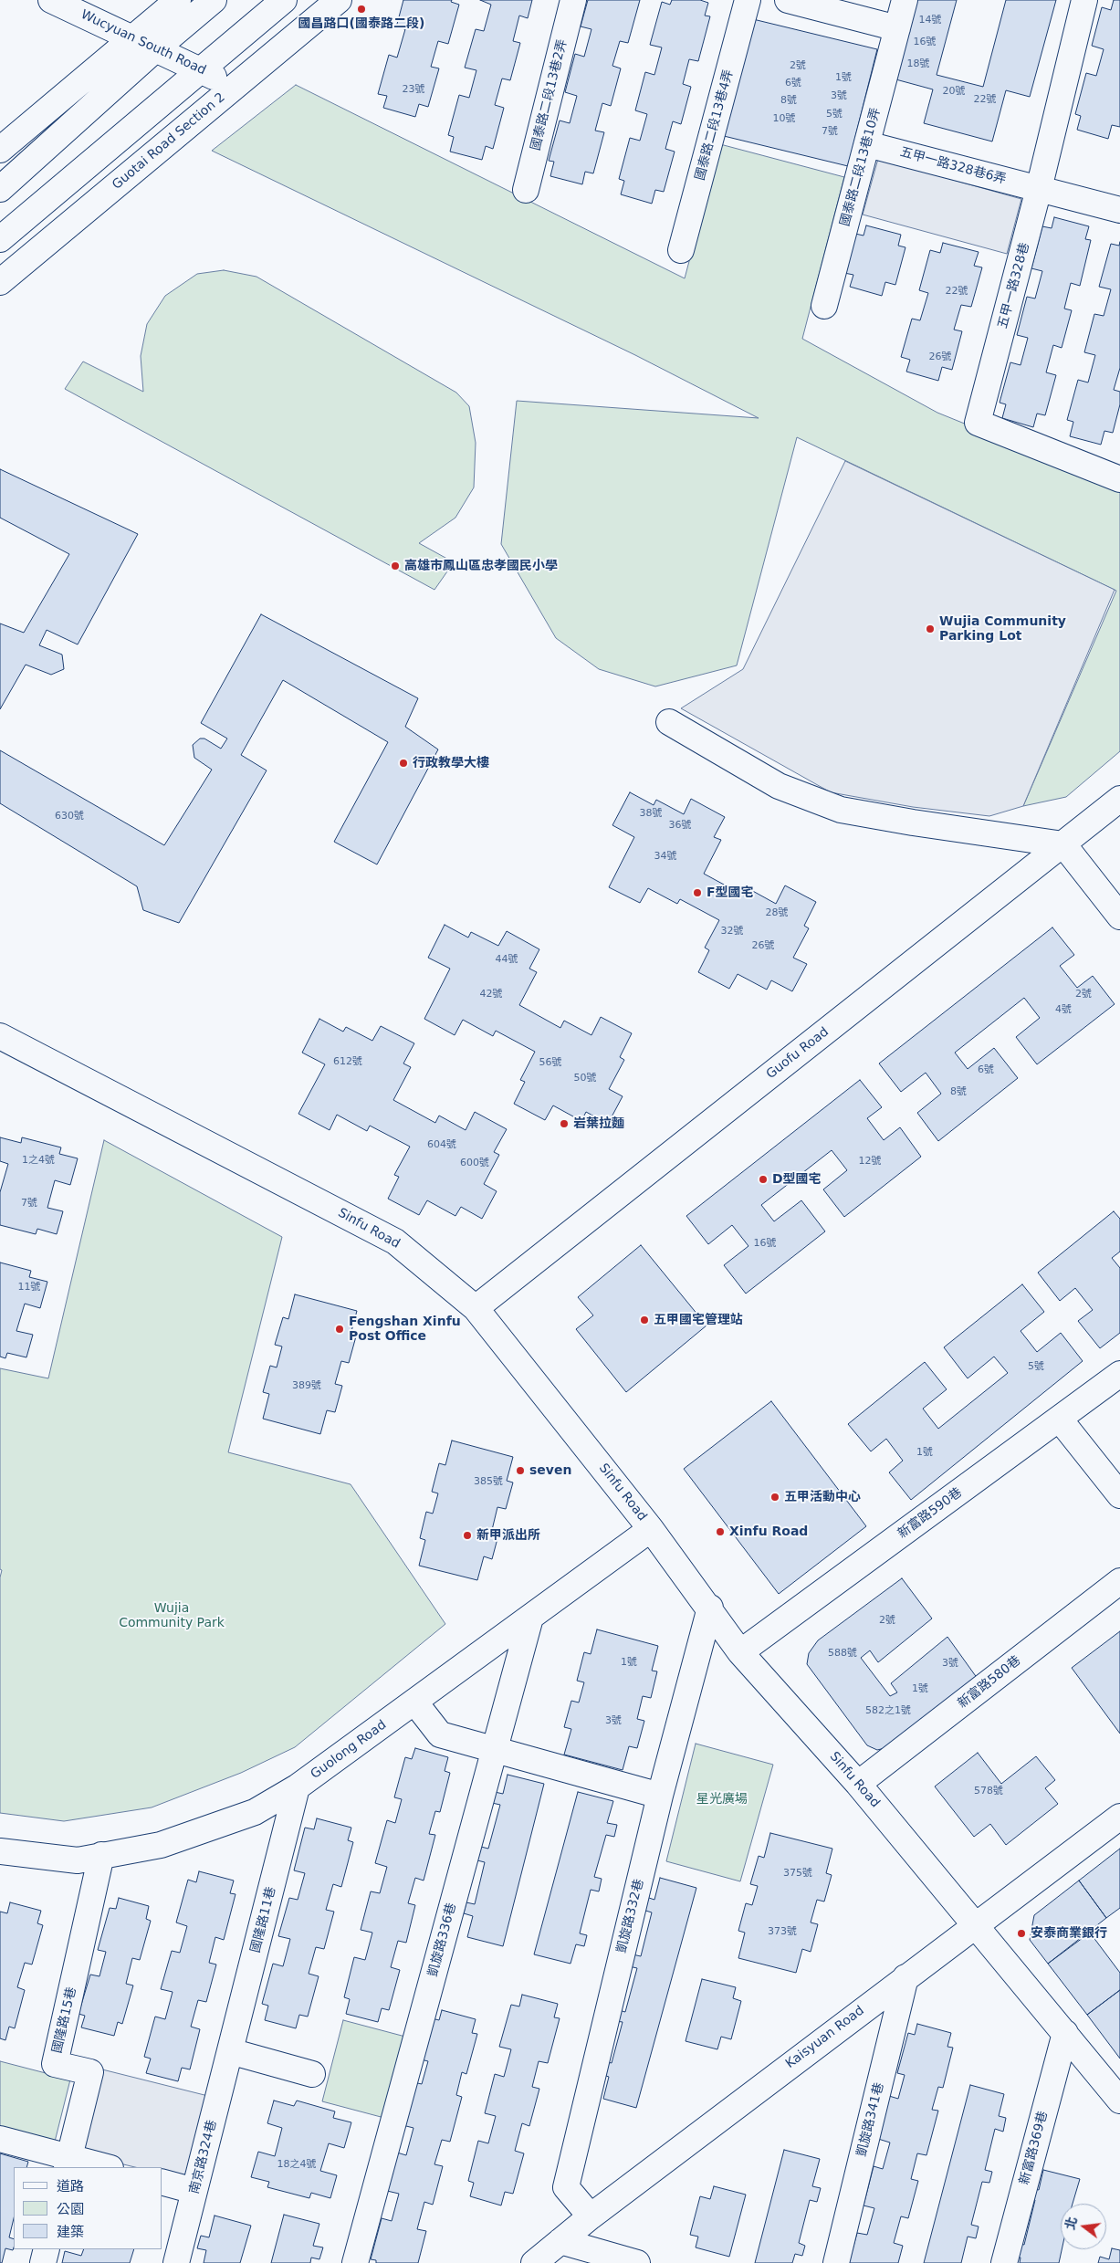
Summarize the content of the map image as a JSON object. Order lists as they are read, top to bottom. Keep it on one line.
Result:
{"streets":{"street":["Wucyuan South Road","國泰路二段13巷2弄","國泰路二段13巷4弄","Guotai Road Section 2","五甲一路328巷6弄","國泰路二段13巷10弄","五甲一路328巷","Guofu Road","Sinfu Road","新富路590巷","新富路580巷","Guolong Road","凱旋路332巷","國隆路11巷","凱旋路336巷","國隆路15巷","Kaisyuan Road","凱旋路341巷","新富路369巷","南京路324巷"]},"crossings":[["Wucyuan South Road","Guotai Road Section 2"],["五甲一路328巷6弄","國泰路二段13巷10弄"],["五甲一路328巷6弄","五甲一路328巷"],["Guofu Road","Sinfu Road"],["Sinfu Road","新富路590巷"],["Sinfu Road","新富路580巷"],["Sinfu Road","Guolong Road"],["Sinfu Road","凱旋路332巷"],["Sinfu Road","Kaisyuan Road"],["Sinfu Road","新富路369巷"],["Guolong Road","國隆路11巷"],["Guolong Road","凱旋路336巷"],["Guolong Road","國隆路15巷"],["凱旋路332巷","Kaisyuan Road"],["國隆路11巷","南京路324巷"],["Kaisyuan Road","凱旋路341巷"]],"parks":["Wujia Community Park","星光廣場"],"places":["國昌路口(國泰路二段)","高雄市鳳山區忠孝國民小學","Wujia Community Parking Lot","行政教學大樓","F型國宅","岩葉拉麵","D型國宅","五甲國宅管理站","Fengshan Xinfu Post Office","seven","五甲活動中心","Xinfu Road","新甲派出所","安泰商業銀行"],"house_numbers":["14號","16號","18號","2號","1號","6號","23號","20號","3號","22號","8號","5號","10號","7號","22號","26號","38號","630號","36號","34號","28號","32號","26號","44號","42號","2號","4號","612號","56號","6號","50號","8號","604號","1之4號","12號","600號","7號","16號","11號","5號","389號","1號","385號","2號","588號","1號","3號","1號","582之1號","3號","578號","375號","373號","18之4號"],"legend":["道路","公園","建築"],"north":"left"}
